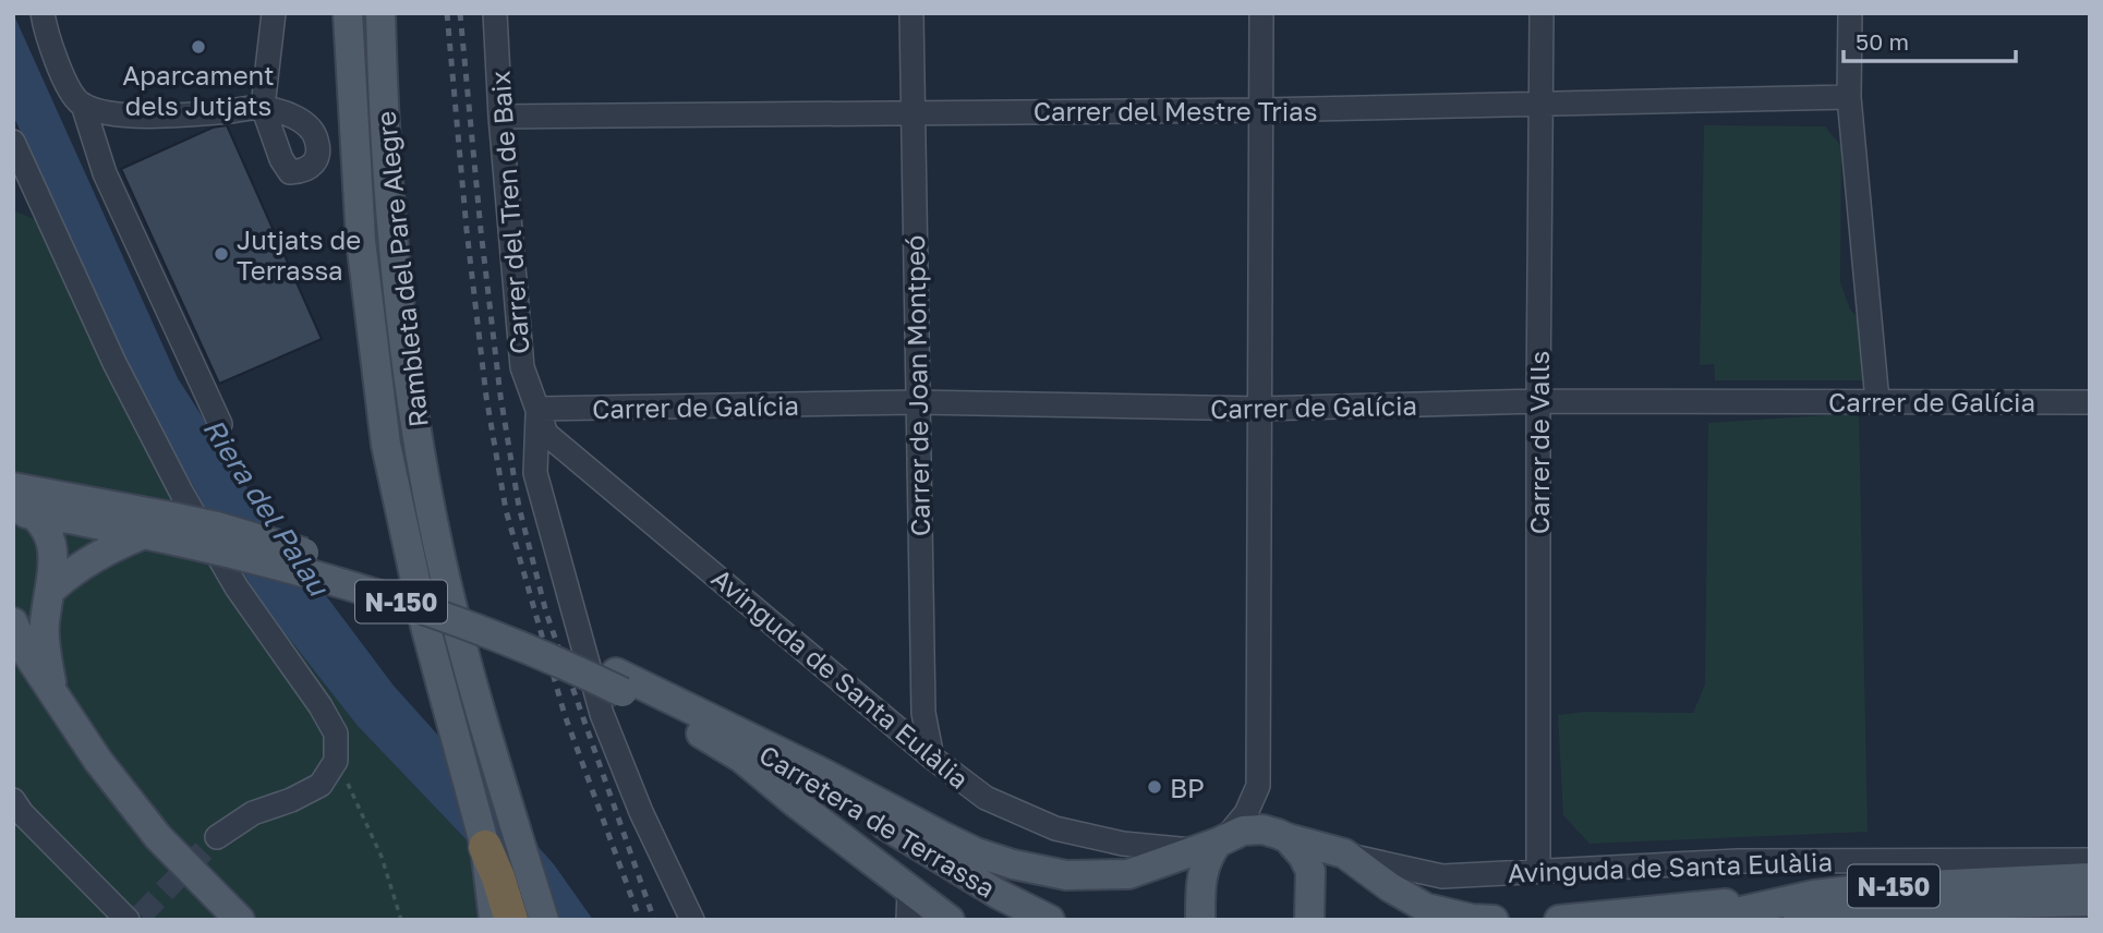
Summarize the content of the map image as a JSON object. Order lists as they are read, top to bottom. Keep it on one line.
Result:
{"streets":{"main road":["Rambleta del Pare Alegre","N-150","Carretera de Terrassa"],"street":["Carrer del Mestre Trias","Carrer del Tren de Baix","Carrer de Joan Montpeó","Carrer de Galícia","Carrer de Valls","Avinguda de Santa Eulàlia"]},"crossings":[["Carrer del Mestre Trias","Carrer del Tren de Baix"],["Carrer del Mestre Trias","Carrer de Joan Montpeó"],["Carrer del Mestre Trias","Carrer de Valls"],["Carrer del Tren de Baix","Carrer de Galícia"],["Carrer del Tren de Baix","Avinguda de Santa Eulàlia"],["Carrer de Joan Montpeó","Carrer de Galícia"],["Carrer de Joan Montpeó","Avinguda de Santa Eulàlia"],["Carrer de Galícia","Carrer de Valls"],["Carrer de Galícia","Avinguda de Santa Eulàlia"],["Carrer de Valls","Avinguda de Santa Eulàlia"],["N-150","Avinguda de Santa Eulàlia"],["N-150","Carretera de Terrassa"]],"water":["Riera del Palau"],"places":["Aparcament dels Jutjats","Jutjats de Terrassa","BP"],"scale_bar":"50 m"}
